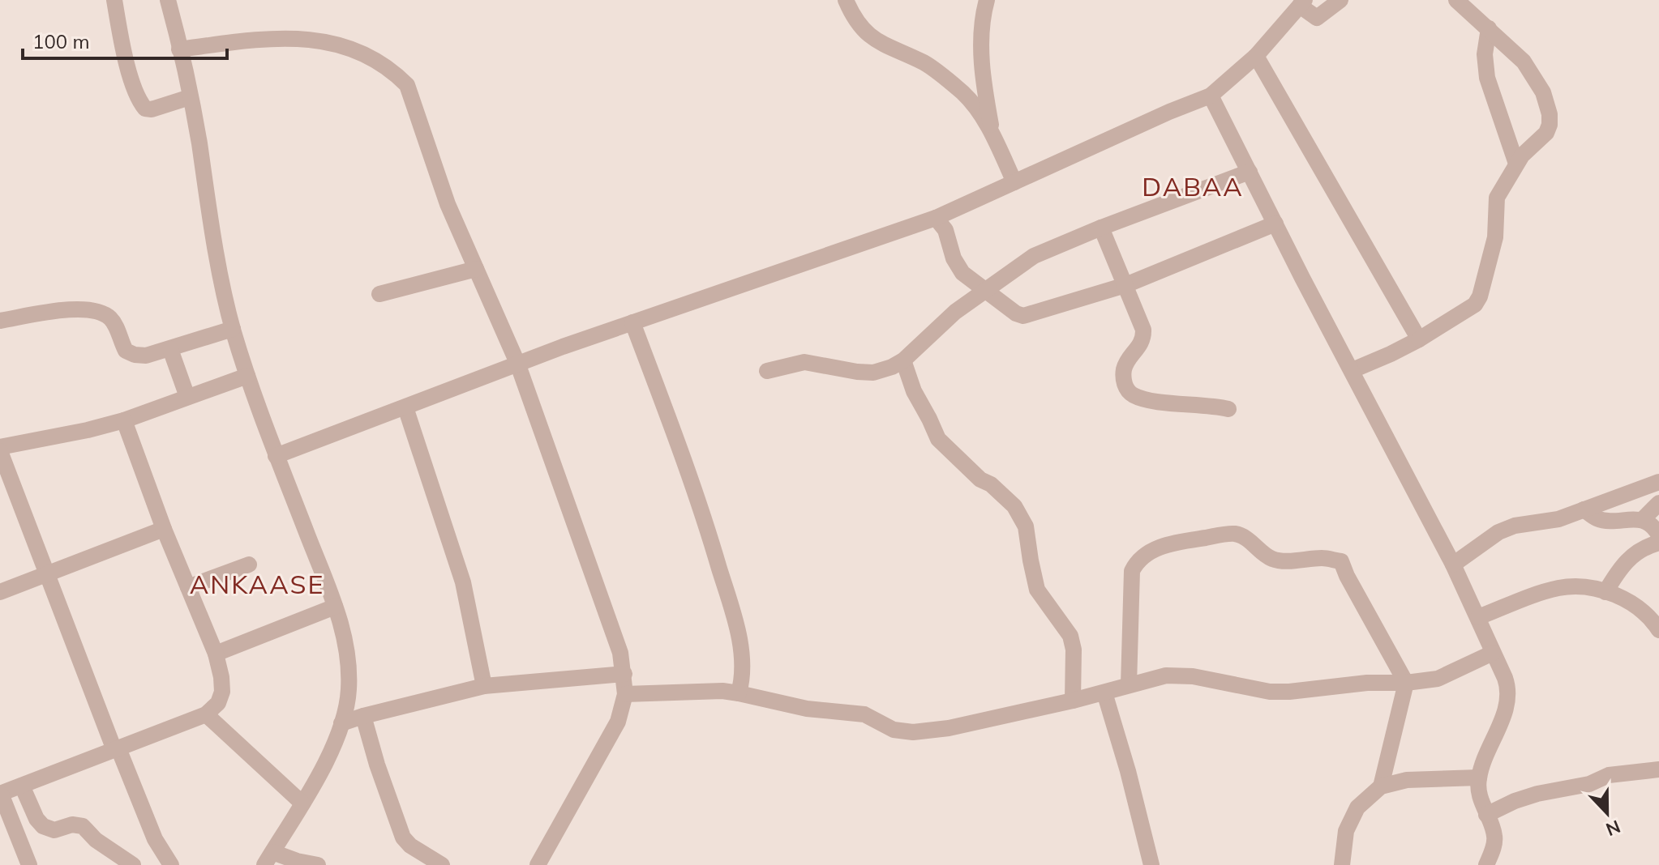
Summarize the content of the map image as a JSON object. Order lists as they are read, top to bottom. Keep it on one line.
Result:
{"districts":["DABAA","ANKAASE"],"scale_bar":"100 m","north":"bottom"}
